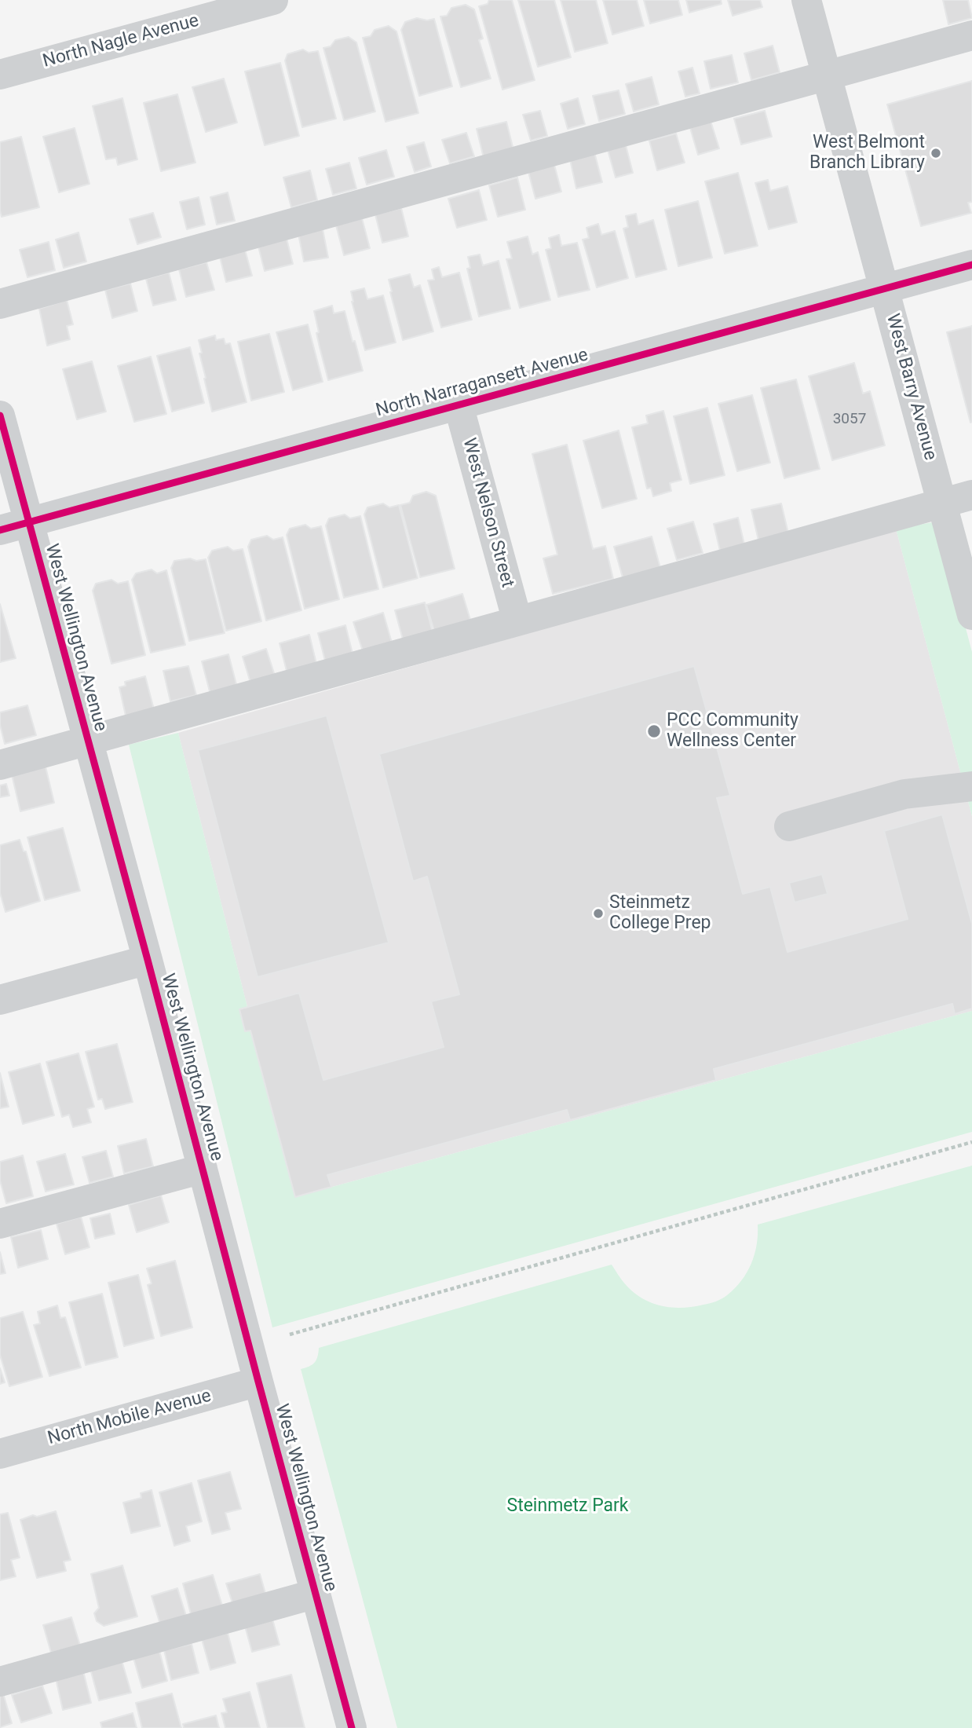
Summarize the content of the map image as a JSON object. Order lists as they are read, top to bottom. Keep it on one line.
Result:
{"streets":{"street":["North Nagle Avenue","North Narragansett Avenue","West Barry Avenue","West Nelson Street","West Wellington Avenue","North Mobile Avenue"]},"crossings":[["North Narragansett Avenue","West Barry Avenue"],["North Narragansett Avenue","West Nelson Street"],["North Narragansett Avenue","West Wellington Avenue"],["West Wellington Avenue","North Mobile Avenue"]],"parks":["Steinmetz Park"],"places":["West Belmont Branch Library","PCC Community Wellness Center","Steinmetz College Prep"],"house_numbers":["3057"]}
